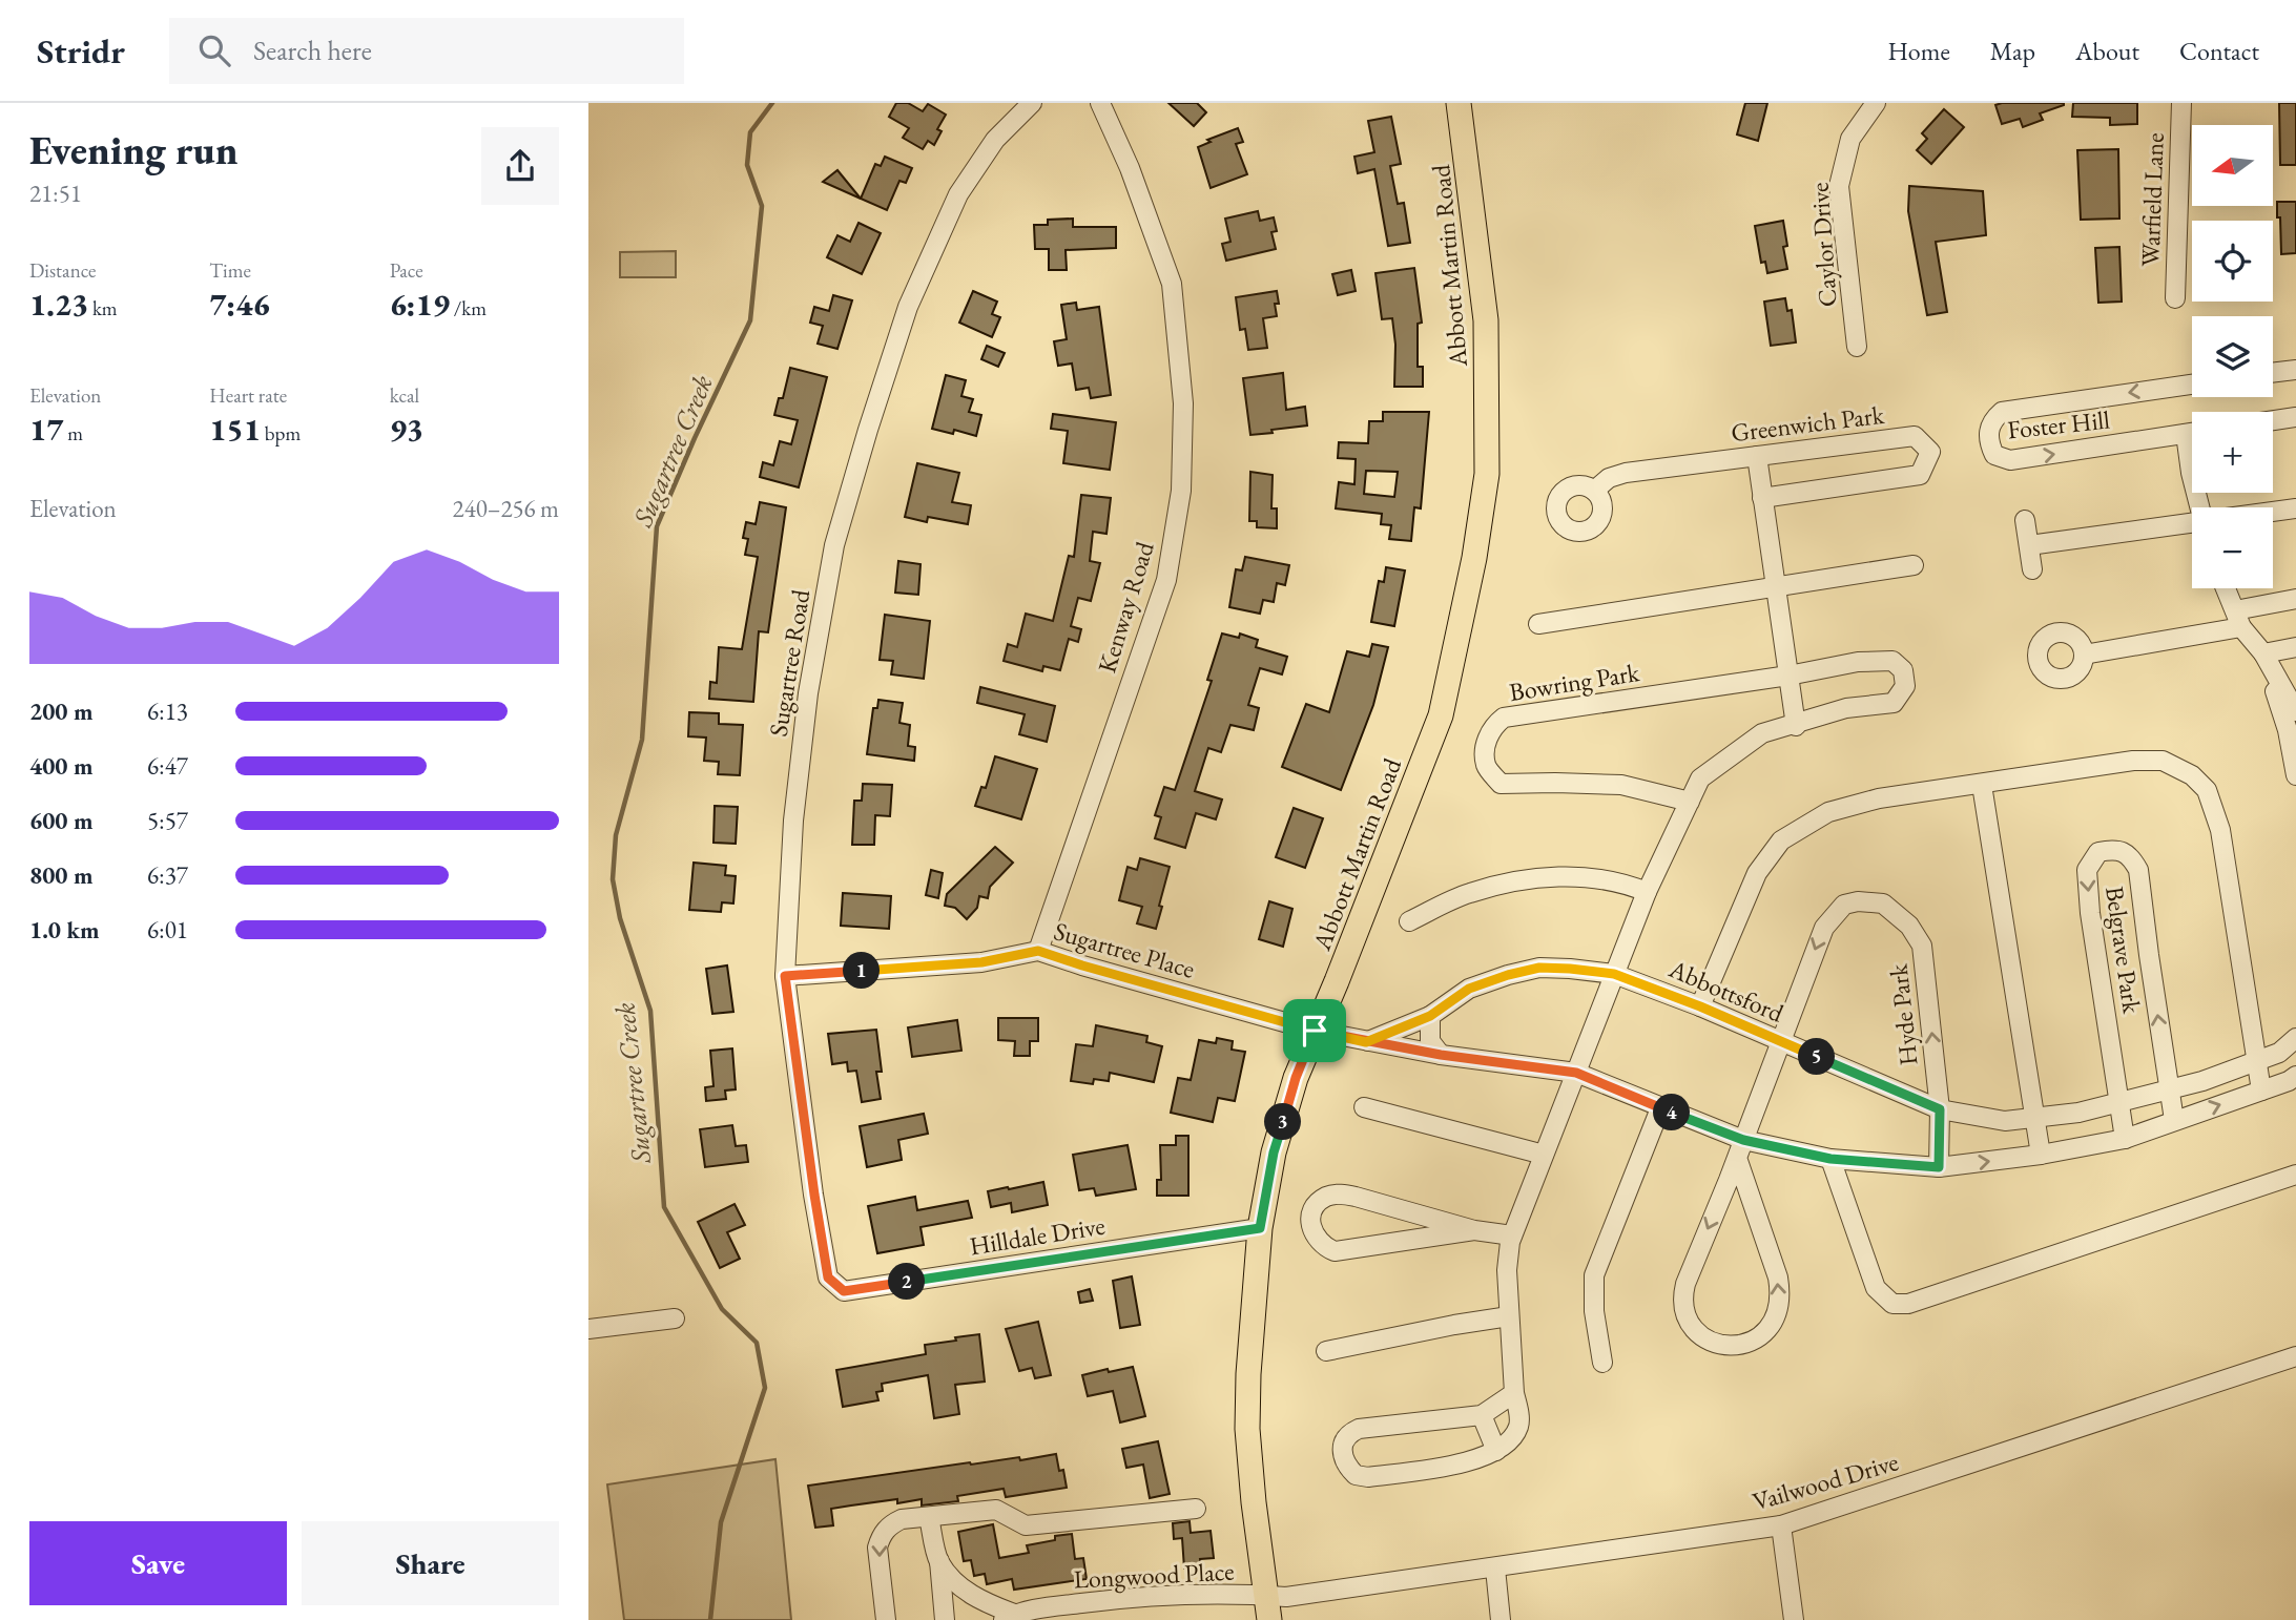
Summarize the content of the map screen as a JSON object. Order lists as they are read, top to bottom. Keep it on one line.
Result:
{"streets":{"main road":["Abbott Martin Road"],"street":["Warfield Lane","Caylor Drive","Greenwich Park","Foster Hill","Kenway Road","Sugartree Road","Bowring Park","Sugartree Place","Belgrave Park","Abbottsford","Hyde Park","Hilldale Drive","Vailwood Drive","Longwood Place"]},"crossings":[["Abbott Martin Road","Sugartree Place"],["Abbott Martin Road","Hilldale Drive"],["Abbott Martin Road","Vailwood Drive"],["Abbott Martin Road","Longwood Place"],["Kenway Road","Sugartree Place"],["Sugartree Road","Sugartree Place"],["Sugartree Road","Hilldale Drive"],["Bowring Park","Abbottsford"],["Belgrave Park","Abbottsford"],["Abbottsford","Hyde Park"],["Vailwood Drive","Longwood Place"]],"water":["Sugartree Creek"],"north":"left","page":{"header":"Stridr","search":"Search here","nav":["Home","Map","About","Contact"],"heading":["Evening run","21:51"],"map_buttons":["+","−"],"stats":[["Distance","1.23 km"],["Time","7:46"],["Pace","6:19 /km"],["Elevation","17 m"],["Heart rate","151 bpm"],["kcal","93"]],"chart":["Elevation","240–256 m"],"list":[{"name":"200 m","note":"6:13"},{"name":"400 m","note":"6:47"},{"name":"600 m","note":"5:57"},{"name":"800 m","note":"6:37"},{"name":"1.0 km","note":"6:01"}],"pins":["1","5","4","3","2"],"buttons":["Save","Share"]}}
